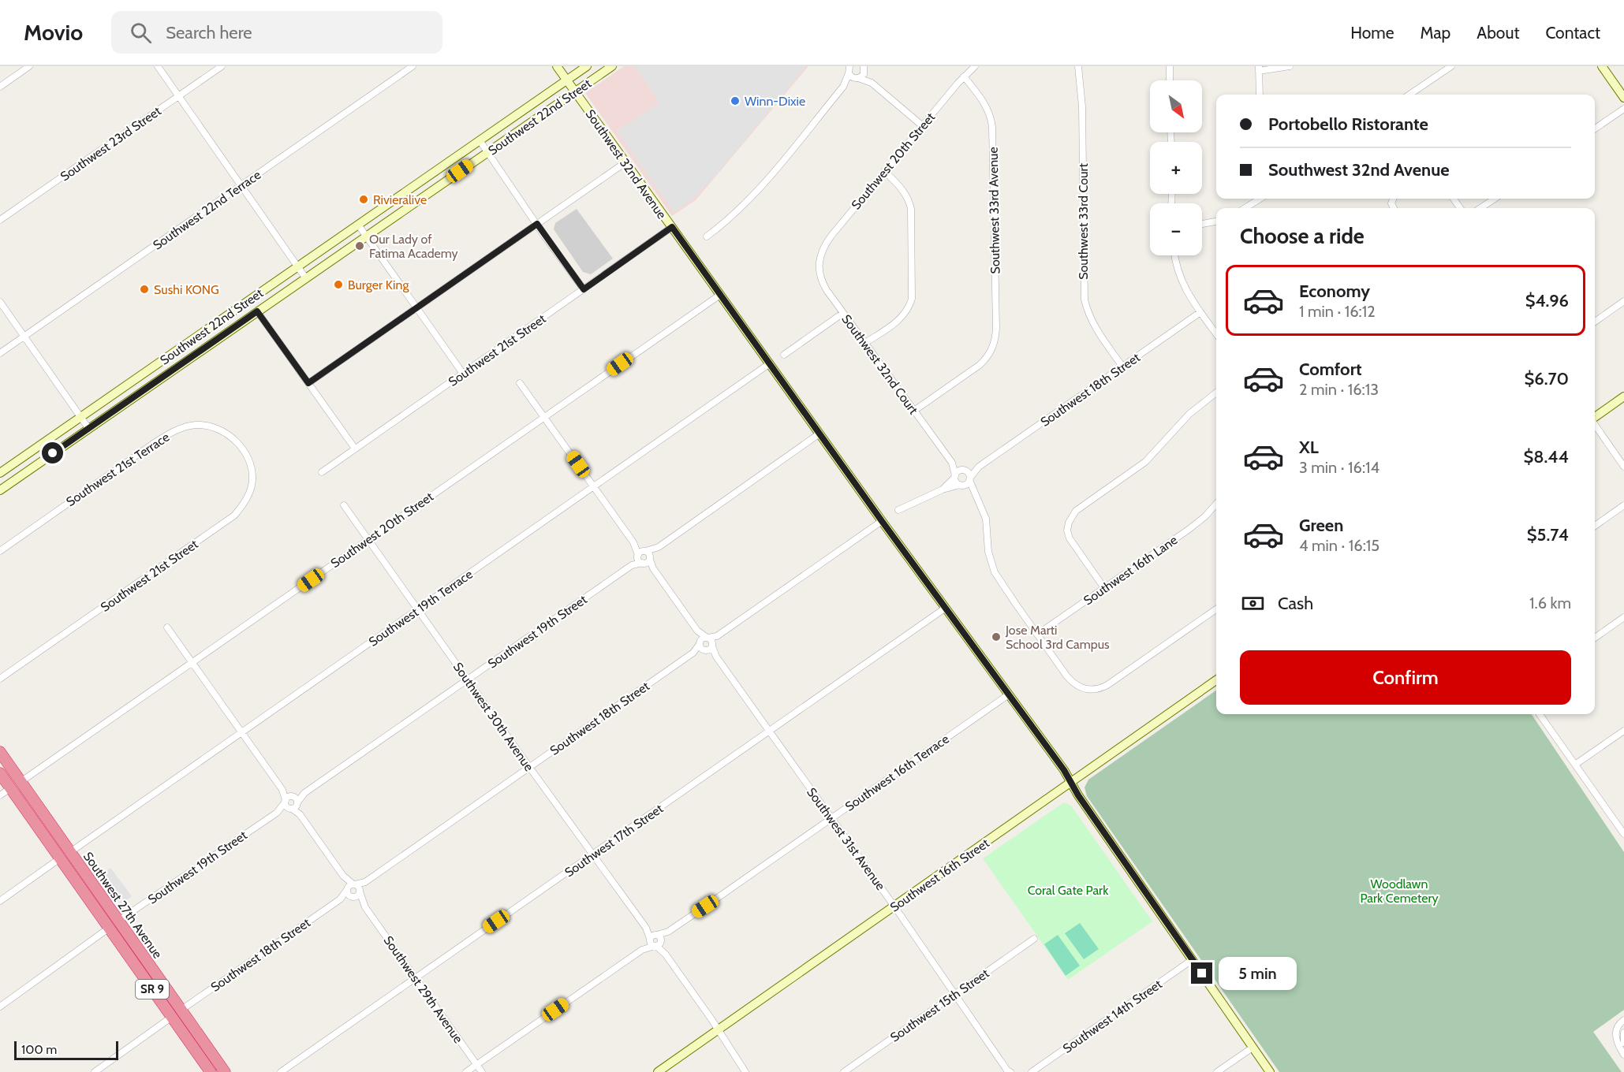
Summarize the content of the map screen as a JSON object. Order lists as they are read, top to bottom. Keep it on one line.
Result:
{"streets":{"highway":["Southwest 27th Avenue","SR 9"],"street":["Southwest 22nd Street","Southwest 23rd Street","Southwest 20th Street","Southwest 32nd Avenue","Southwest 22nd Terrace","Southwest 33rd Avenue","Southwest 33rd Court","Southwest 21st Street","Southwest 32nd Court","Southwest 18th Street","Southwest 21st Terrace","Southwest 16th Lane","Southwest 19th Terrace","Southwest 19th Street","Southwest 30th Avenue","Southwest 16th Terrace","Southwest 31st Avenue","Southwest 17th Street","Southwest 16th Street","Southwest 29th Avenue","Southwest 15th Street","Southwest 14th Street"]},"crossings":[["Southwest 22nd Street","Southwest 32nd Avenue"],["Southwest 20th Street","Southwest 32nd Avenue"],["Southwest 20th Street","Southwest 33rd Avenue"],["Southwest 20th Street","Southwest 32nd Court"],["Southwest 20th Street","Southwest 30th Avenue"],["Southwest 20th Street","Southwest 27th Avenue"],["Southwest 32nd Avenue","Southwest 21st Street"],["Southwest 32nd Avenue","Southwest 19th Terrace"],["Southwest 32nd Avenue","Southwest 16th Terrace"],["Southwest 32nd Avenue","Southwest 17th Street"],["Southwest 32nd Avenue","Southwest 16th Street"],["Southwest 32nd Avenue","Southwest 14th Street"],["Southwest 33rd Avenue","Southwest 32nd Court"],["Southwest 33rd Court","Southwest 18th Street"],["Southwest 21st Street","Southwest 21st Terrace"],["Southwest 32nd Court","Southwest 18th Street"],["Southwest 18th Street","Southwest 30th Avenue"],["Southwest 18th Street","Southwest 31st Avenue"],["Southwest 18th Street","Southwest 27th Avenue"],["Southwest 18th Street","Southwest 29th Avenue"],["Southwest 19th Terrace","Southwest 30th Avenue"],["Southwest 19th Terrace","Southwest 27th Avenue"],["Southwest 19th Street","Southwest 30th Avenue"],["Southwest 19th Street","Southwest 27th Avenue"],["Southwest 30th Avenue","Southwest 16th Terrace"],["Southwest 30th Avenue","Southwest 17th Street"],["Southwest 16th Terrace","Southwest 31st Avenue"],["Southwest 16th Terrace","Southwest 29th Avenue"],["Southwest 31st Avenue","Southwest 17th Street"],["Southwest 31st Avenue","Southwest 16th Street"],["Southwest 31st Avenue","Southwest 15th Street"],["Southwest 17th Street","Southwest 29th Avenue"]],"parks":["Woodlawn Park Cemetery","Coral Gate Park"],"places":["Winn-Dixie","Rivieralive","Our Lady of Fatima Academy","Burger King","Sushi KONG","Jose Marti School 3rd Campus"],"scale_bar":"100 m","north":"bottom right","page":{"header":"Movio","search":"Search here","nav":["Home","Map","About","Contact"],"map_buttons":["+","−"],"banner":["Portobello Ristorante","Southwest 32nd Avenue"],"heading":"Choose a ride","list":[{"name":"Economy","note":"1 min · 16:12","value":"$4.96"},{"name":"Comfort","note":"2 min · 16:13","value":"$6.70"},{"name":"XL","note":"3 min · 16:14","value":"$8.44"},{"name":"Green","note":"4 min · 16:15","value":"$5.74"}],"pay":["Cash","1.6 km"],"buttons":"Confirm","bubble":"5 min","scale":"100 m"}}
